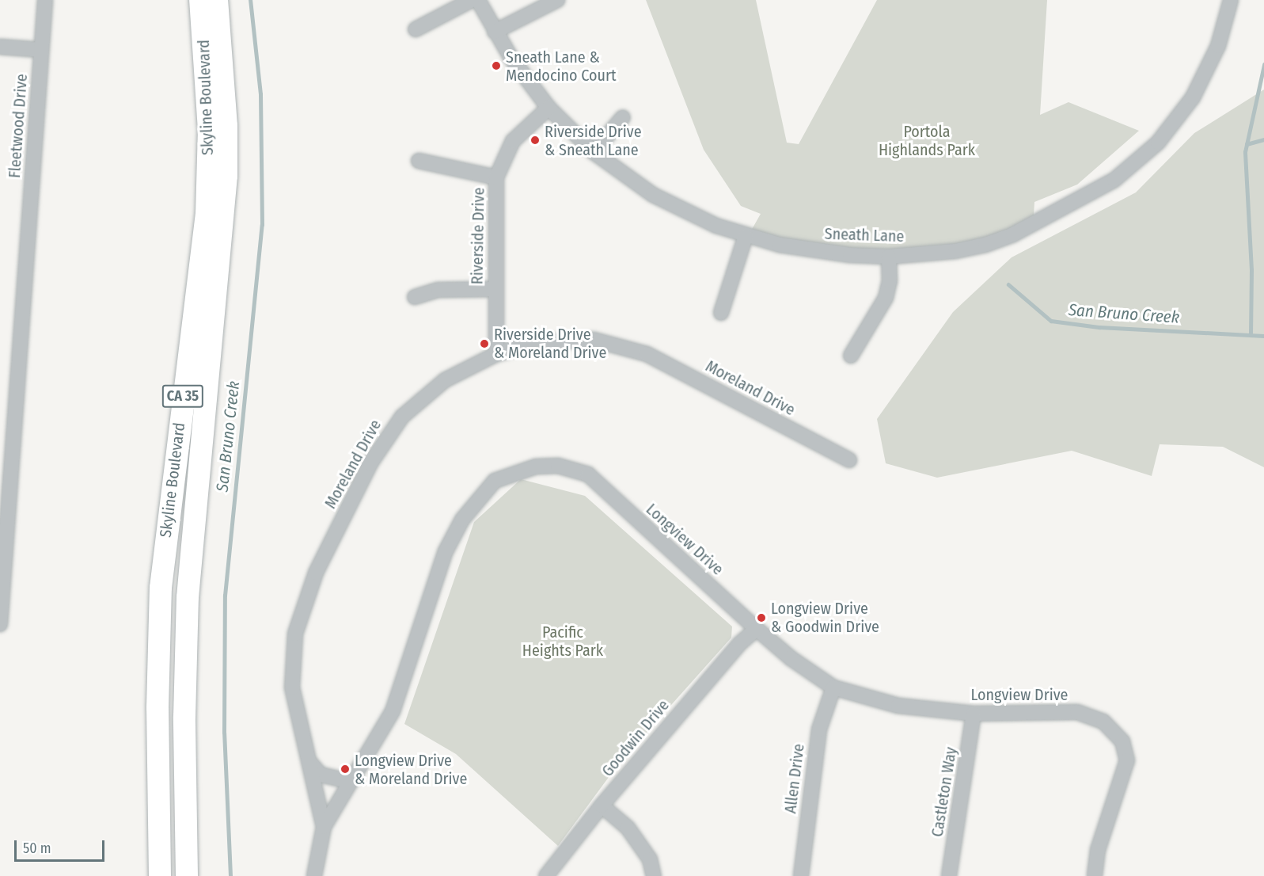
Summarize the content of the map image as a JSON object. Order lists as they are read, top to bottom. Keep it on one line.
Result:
{"streets":{"main road":["Skyline Boulevard","CA 35"],"street":["Fleetwood Drive","Sneath Lane","Riverside Drive","Moreland Drive","Longview Drive","Goodwin Drive","Allen Drive","Castleton Way"]},"crossings":[["Sneath Lane","Riverside Drive"],["Riverside Drive","Moreland Drive"],["Moreland Drive","Longview Drive"],["Longview Drive","Goodwin Drive"],["Longview Drive","Allen Drive"],["Longview Drive","Castleton Way"]],"water":["San Bruno Creek"],"parks":["Portola Highlands Park","Pacific Heights Park"],"places":["Sneath Lane & Mendocino Court","Riverside Drive & Sneath Lane","Riverside Drive & Moreland Drive","Longview Drive & Goodwin Drive","Longview Drive & Moreland Drive"],"scale_bar":"50 m"}
